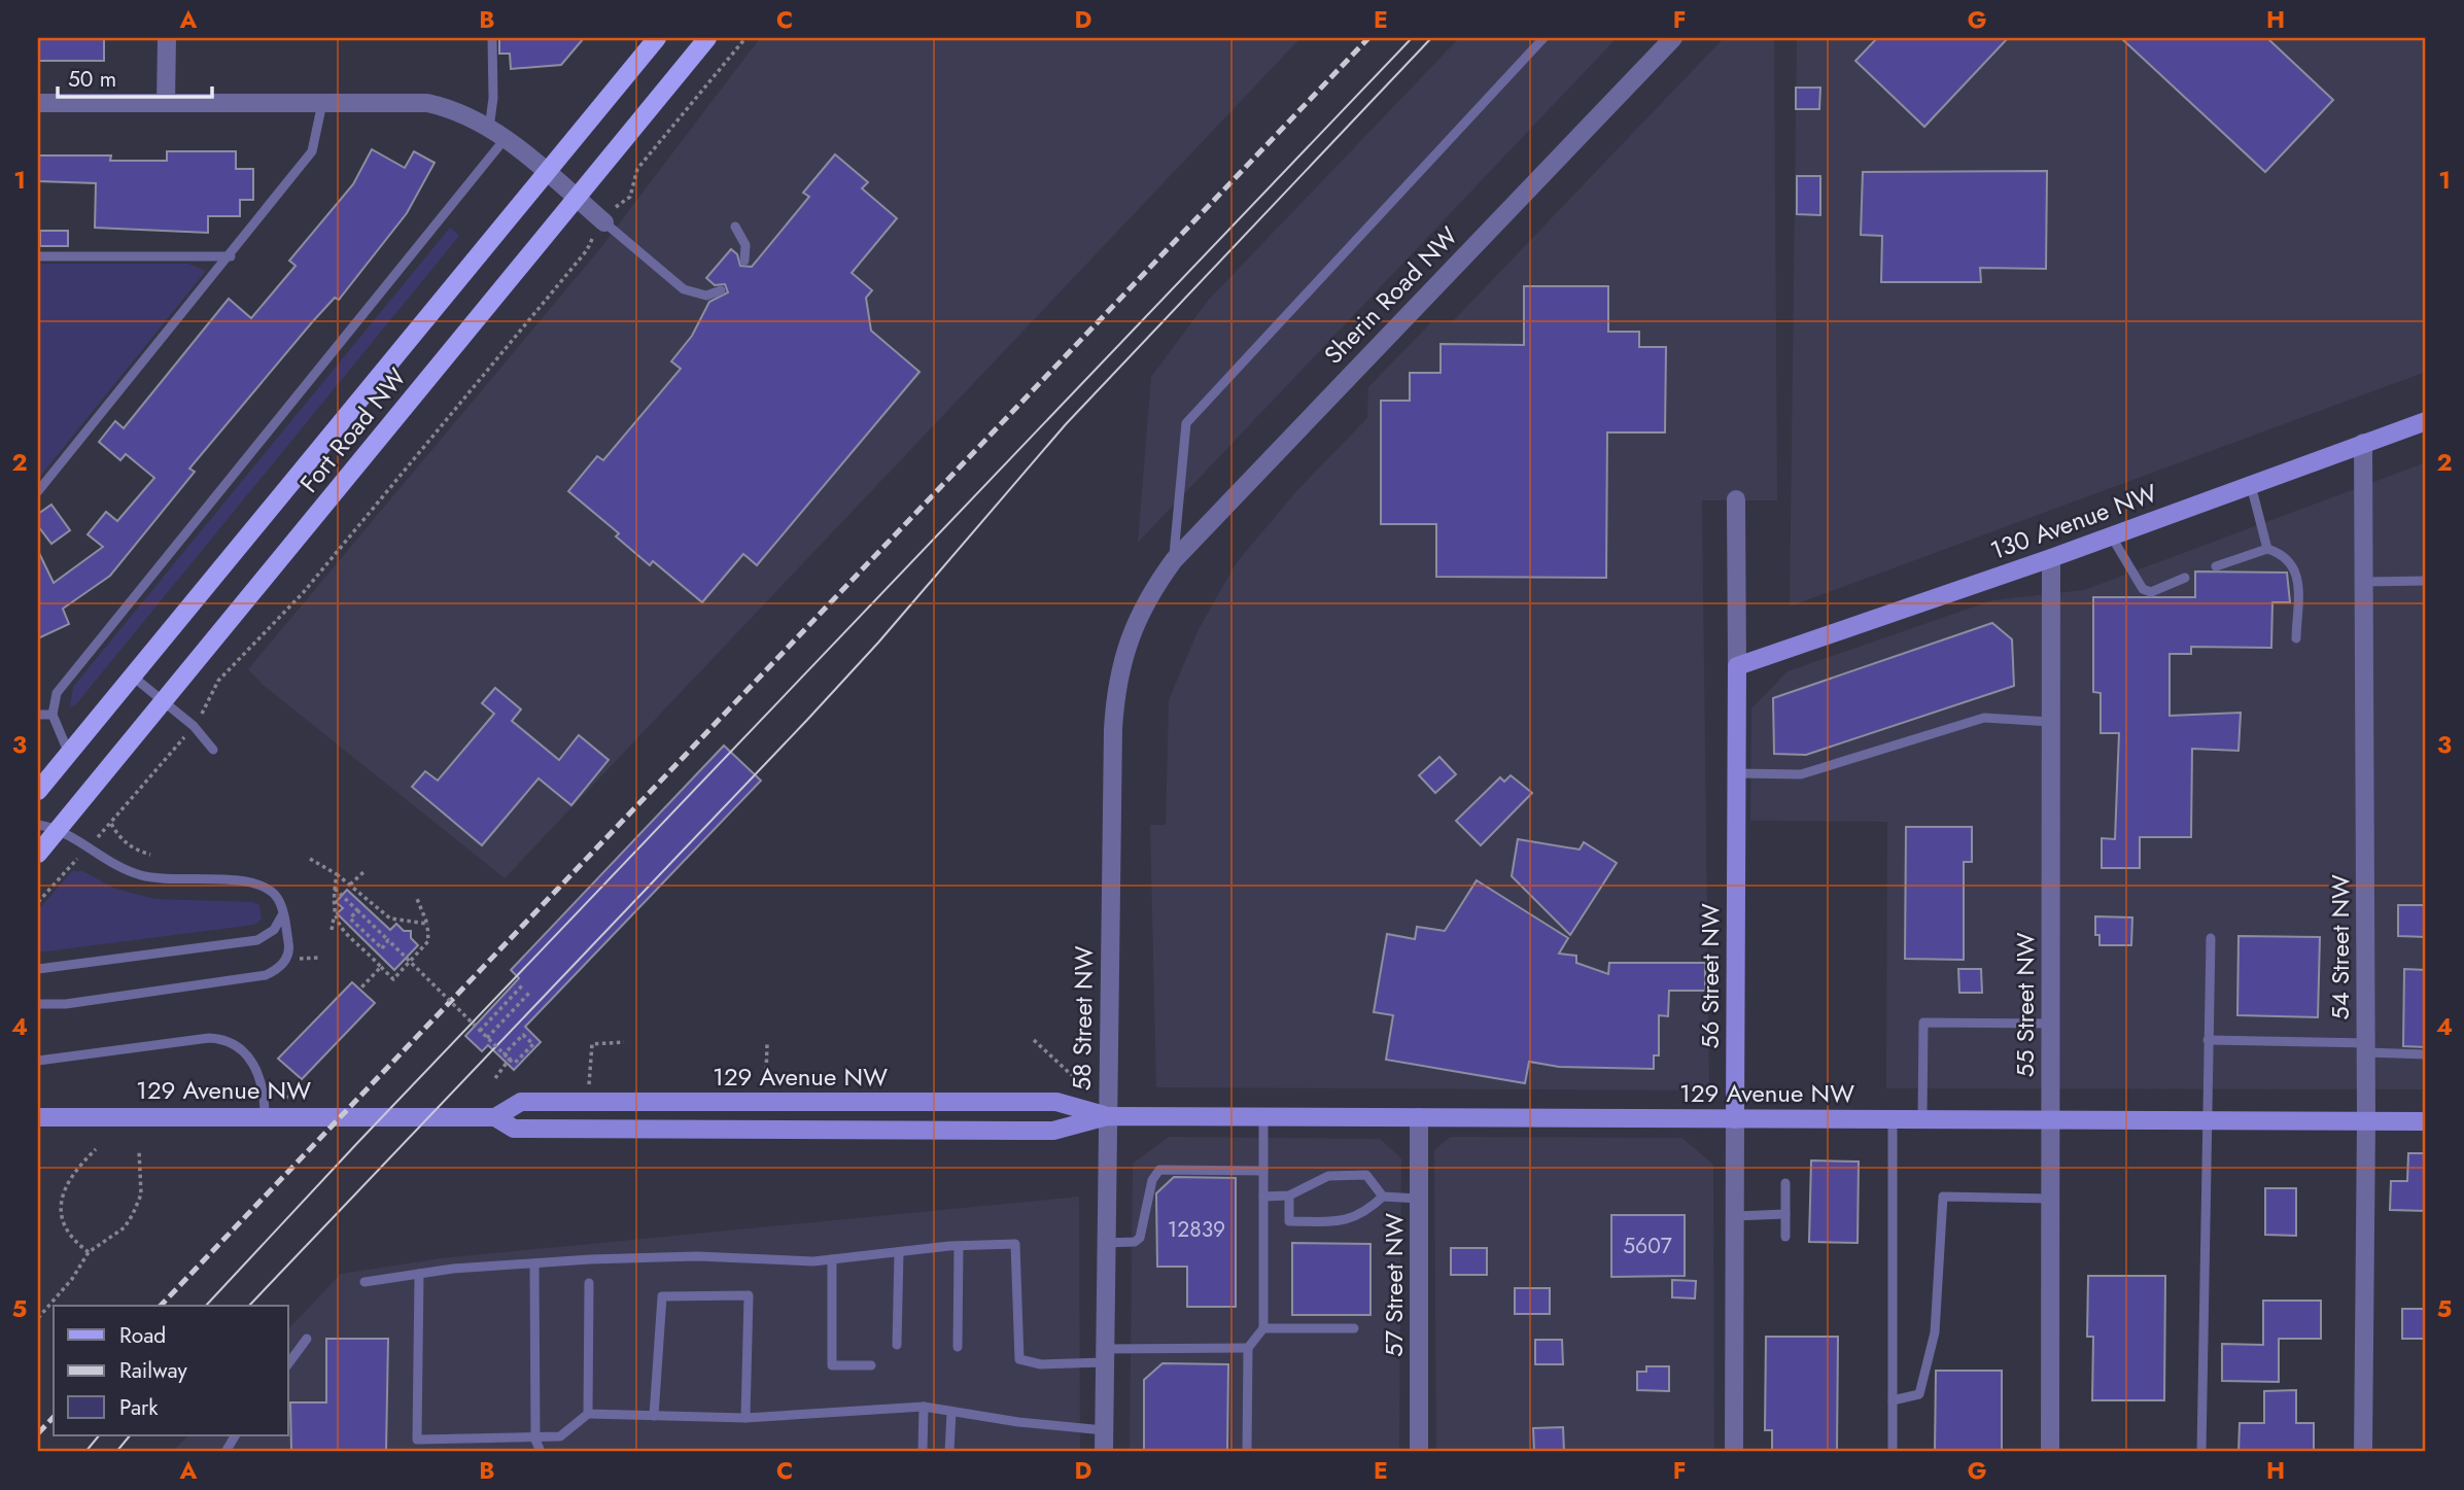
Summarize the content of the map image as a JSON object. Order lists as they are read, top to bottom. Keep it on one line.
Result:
{"streets":{"main road":["Fort Road NW"],"street":["Sherin Road NW","130 Avenue NW","54 Street NW","56 Street NW","55 Street NW","58 Street NW","129 Avenue NW","57 Street NW"]},"crossings":[["Sherin Road NW","58 Street NW"],["130 Avenue NW","54 Street NW"],["130 Avenue NW","56 Street NW"],["130 Avenue NW","55 Street NW"],["54 Street NW","129 Avenue NW"],["56 Street NW","129 Avenue NW"],["55 Street NW","129 Avenue NW"],["58 Street NW","129 Avenue NW"],["129 Avenue NW","57 Street NW"]],"house_numbers":["12839","5607"],"legend":["Road","Railway","Park"],"scale_bar":"50 m","grid":{"columns":["A","B","C","D","E","F","G","H"],"rows":["1","2","3","4","5"]}}
